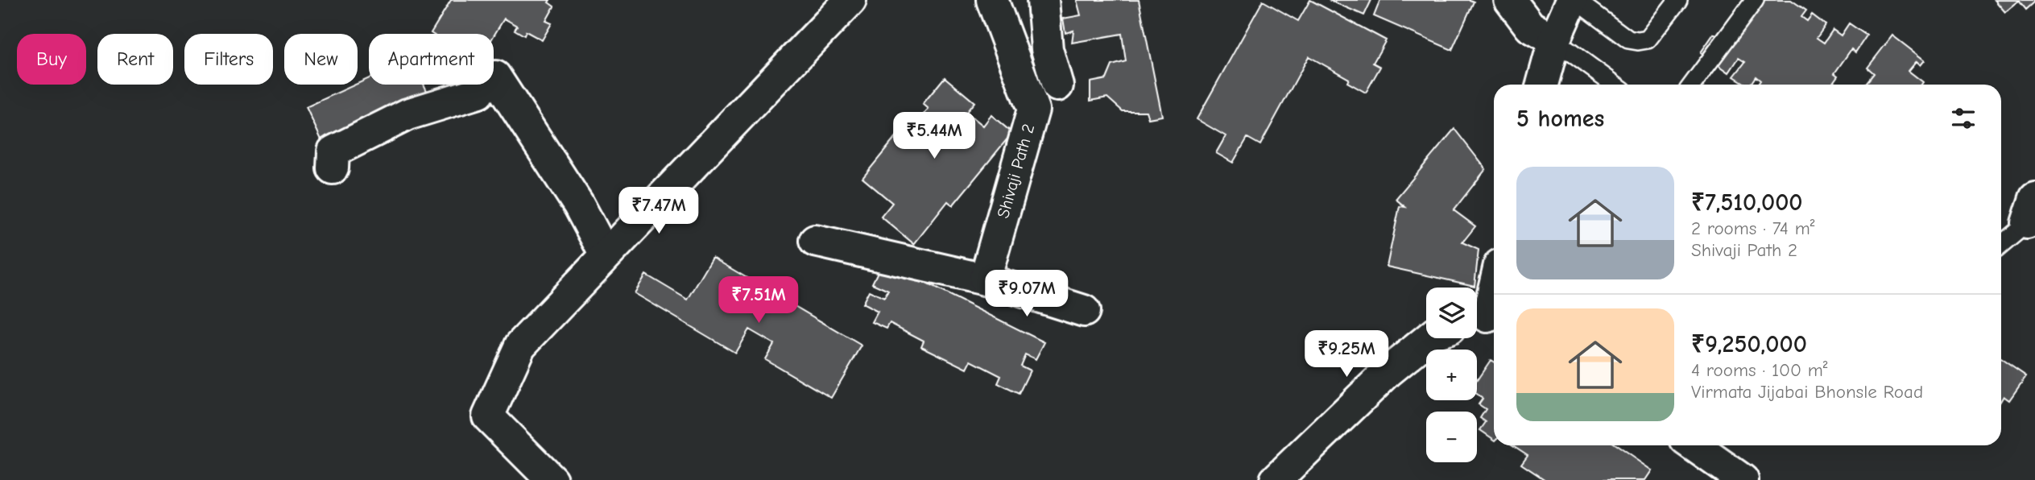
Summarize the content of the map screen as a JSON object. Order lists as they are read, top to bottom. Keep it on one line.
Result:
{"streets":{"street":["Shivaji Path 2"]},"page":{"chip":["Buy","Rent","Filters","New","Apartment"],"heading":"5 homes","price":["₹5.44M","₹7.47M","₹9.07M","₹7.51M","₹9.25M"],"list":[{"name":"₹7,510,000","note":"2 rooms · 74 m² · Shivaji Path 2"},{"name":"₹9,250,000","note":"4 rooms · 100 m² · Virmata Jijabai Bhonsle Road"}],"map_buttons":["+","−"]}}
